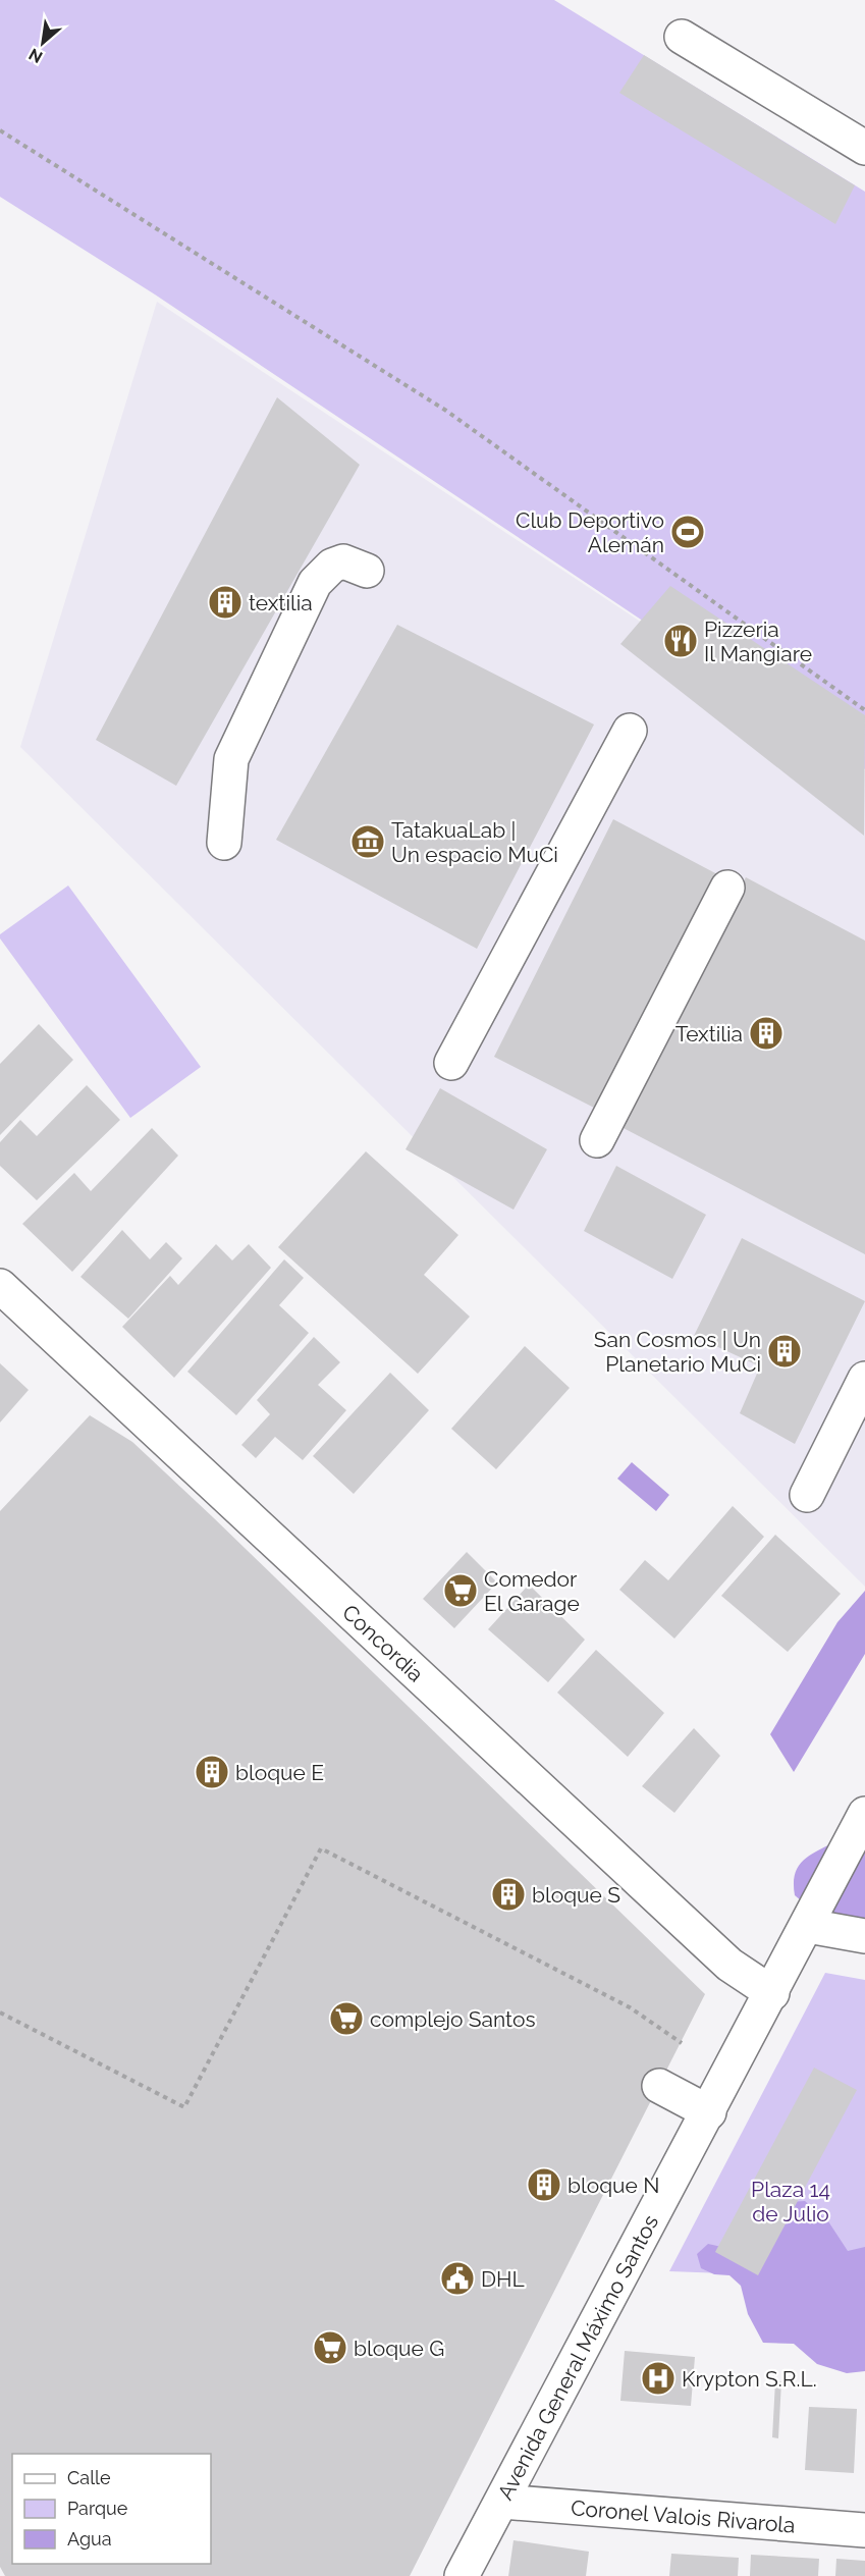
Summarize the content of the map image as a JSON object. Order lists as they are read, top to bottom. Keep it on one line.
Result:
{"streets":{"street":["Concordia","Avenida General Máximo Santos","Coronel Valois Rivarola"]},"crossings":[["Concordia","Avenida General Máximo Santos"],["Avenida General Máximo Santos","Coronel Valois Rivarola"]],"parks":["Plaza 14 de Julio"],"places":{"sports":["Club Deportivo Alemán"],"building":["textilia","Textilia","San Cosmos | Un Planetario MuCi","bloque E","bloque S","bloque N"],"restaurant":["Pizzeria Il Mangiare"],"museum":["TatakuaLab | Un espacio MuCi"],"supermarket":["Comedor El Garage","complejo Santos","bloque G"],"public building":["DHL"],"hospital":["Krypton S.R.L."]},"legend":["Calle","Parque","Agua"],"north":"bottom left"}
